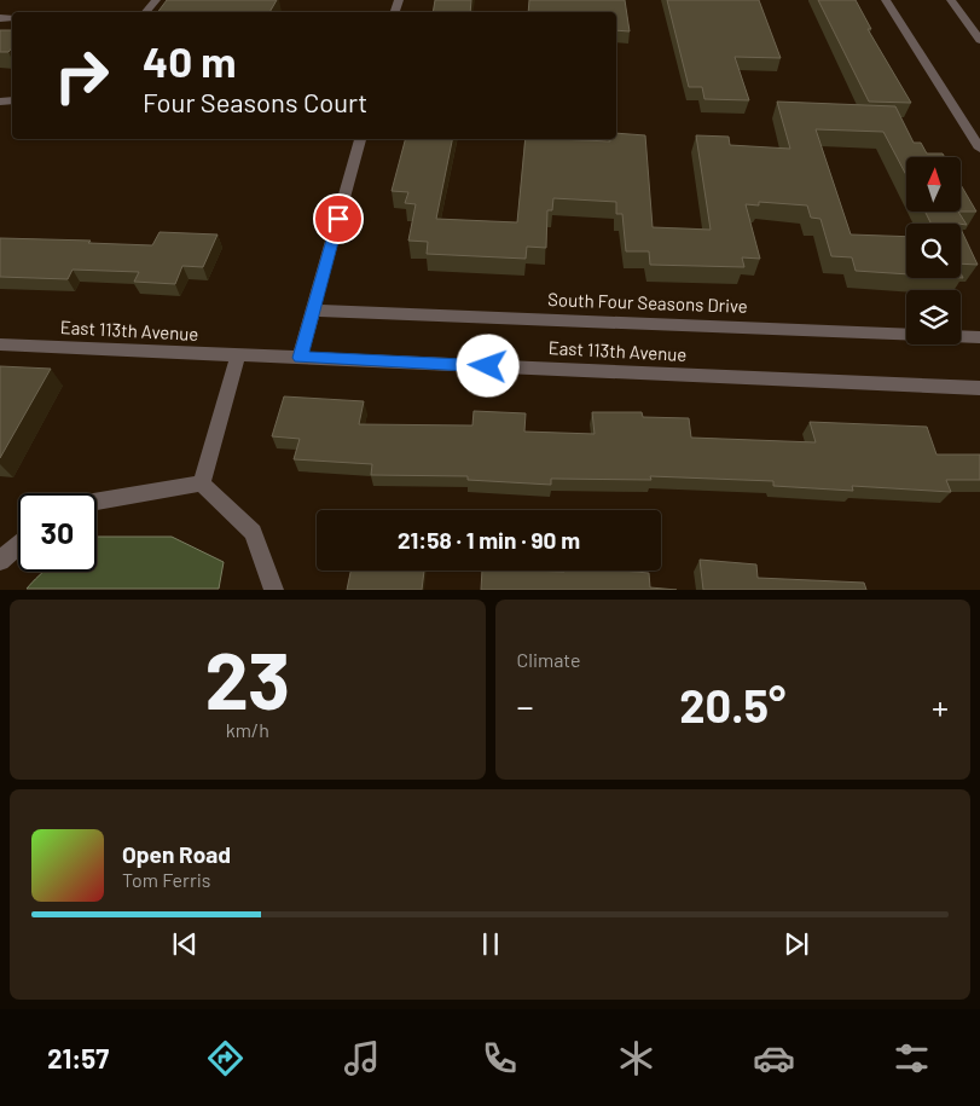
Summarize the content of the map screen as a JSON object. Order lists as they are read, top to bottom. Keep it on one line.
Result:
{"streets":{"street":["South Four Seasons Drive","East 113th Avenue"]},"north":"top","page":{"turn":["40 m","Four Seasons Court"],"limit":"30","trip":"21:58 · 1 min · 90 m","tile":[["23","km/h"],"Climate"],"heat":["−","20.5°","+"],"song":["Open Road","Tom Ferris"],"tabs":"21:57"}}
